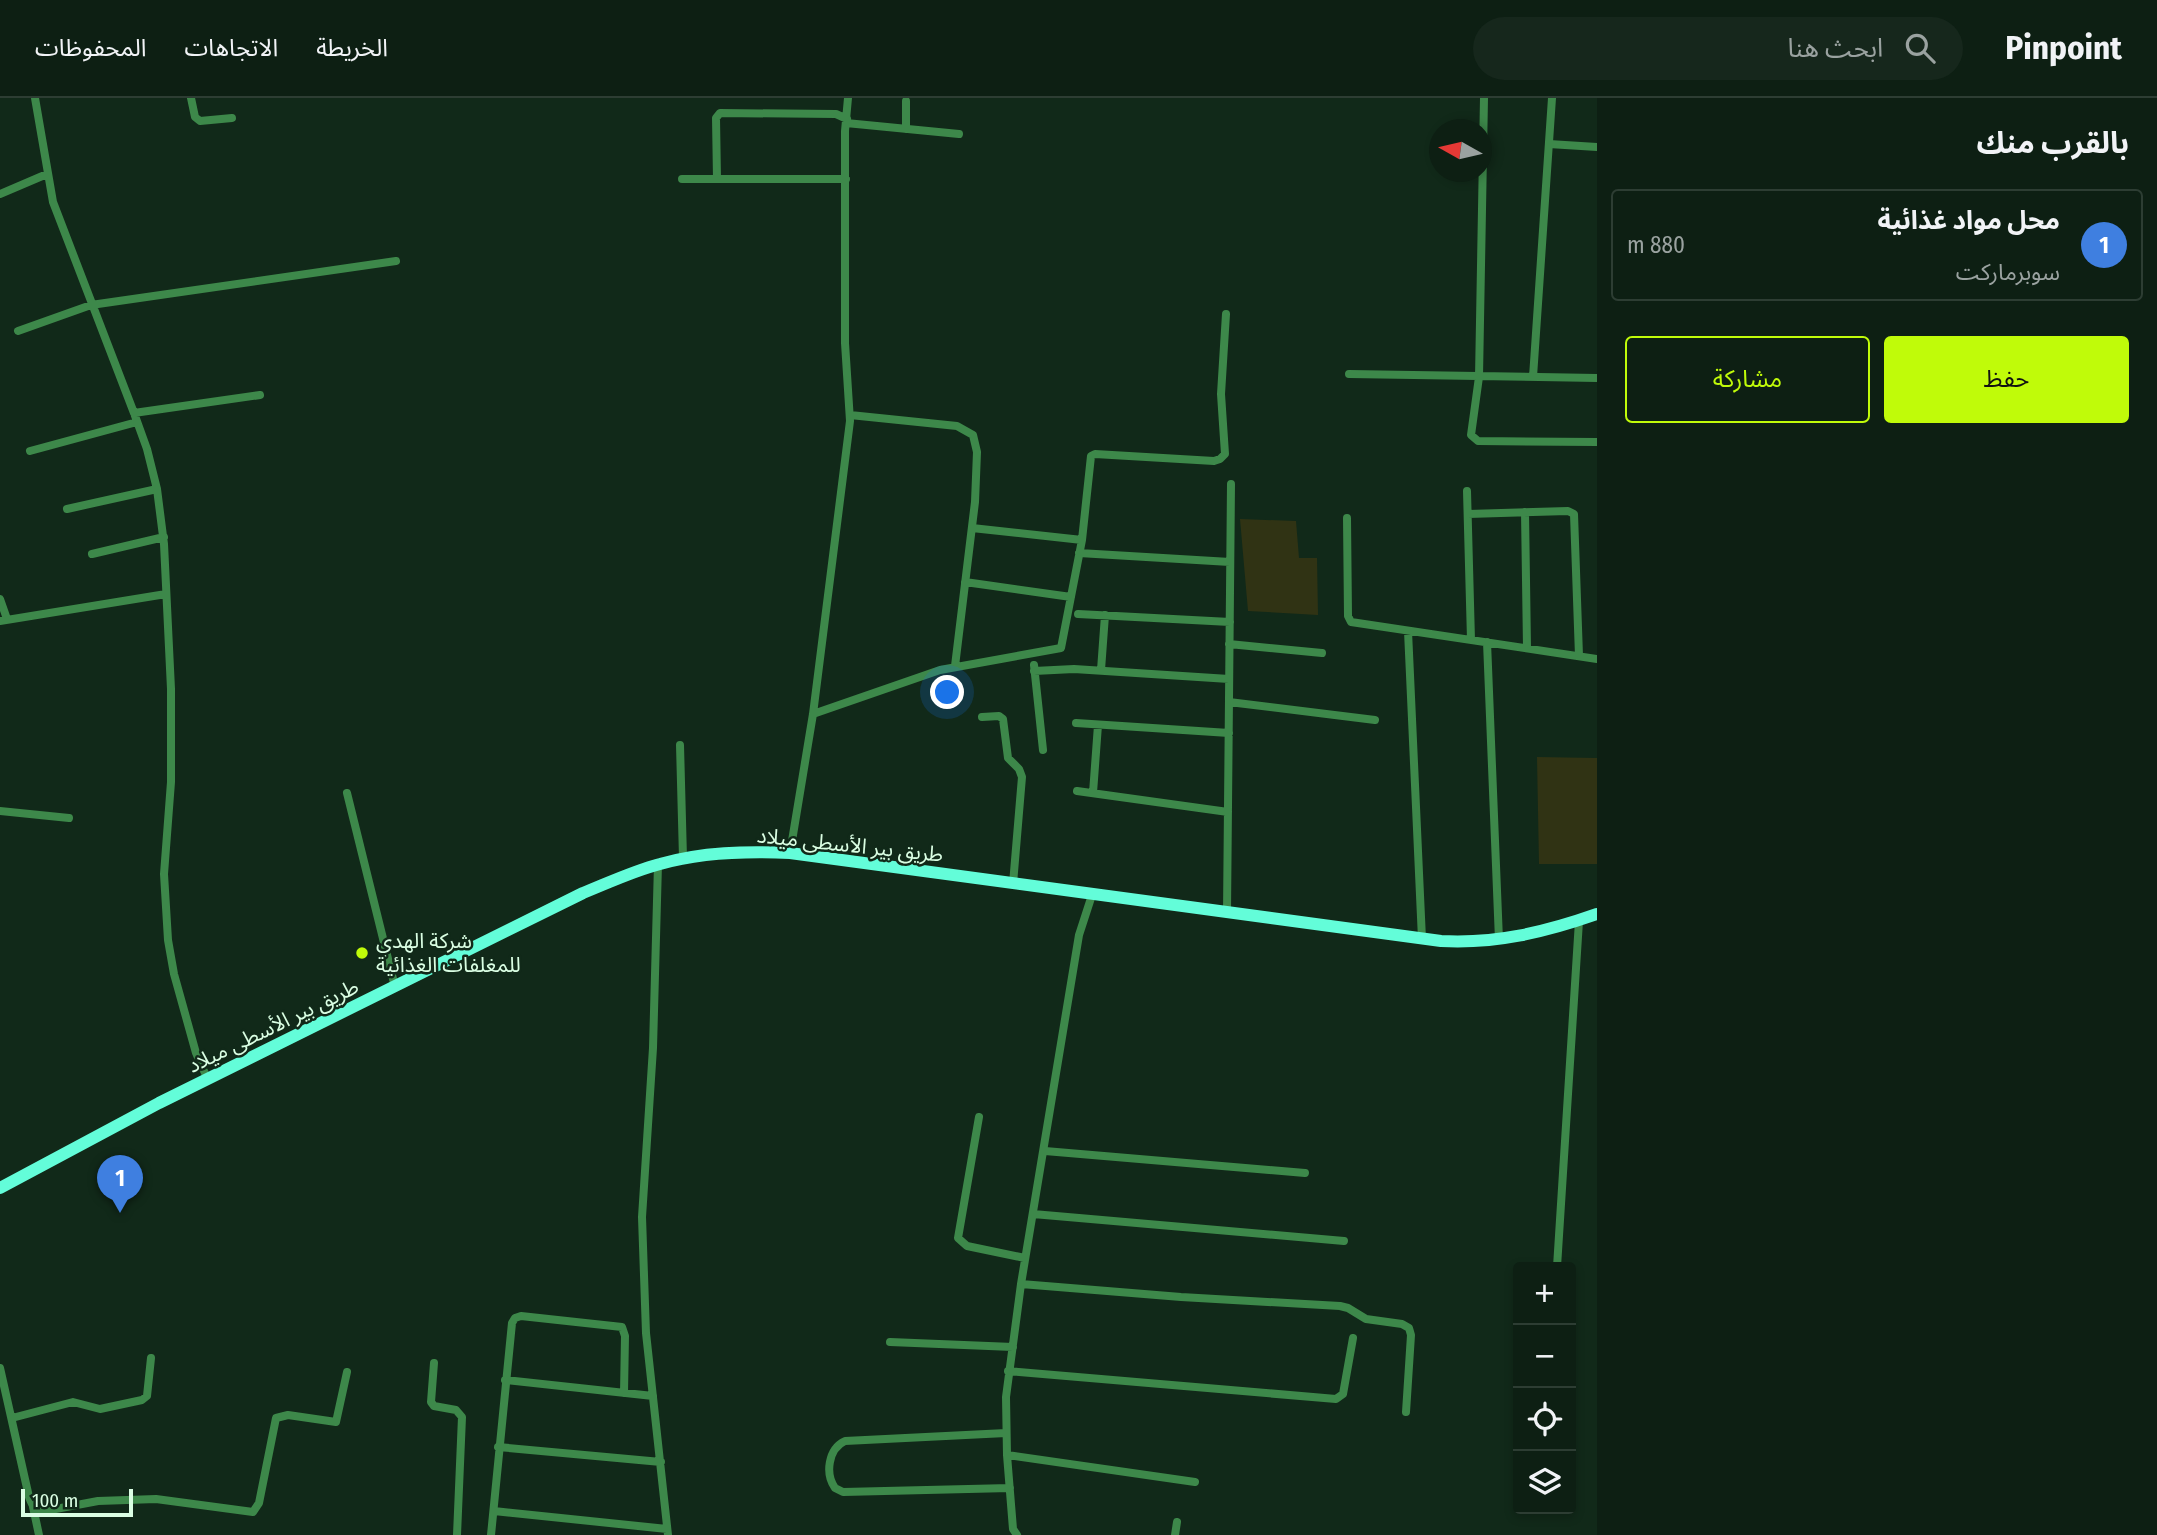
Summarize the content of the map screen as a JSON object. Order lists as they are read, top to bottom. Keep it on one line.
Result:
{"streets":{"main road":["طريق بير الأسطى ميلاد"]},"places":["شركة الهدي للمغلفات الغذائية"],"scale_bar":"100 m","north":"left","page":{"header":"Pinpoint","search":"ابحث هنا","nav":["الخريطة","الاتجاهات","المحفوظات"],"heading":"بالقرب منك","list":[{"mark":"1","name":"محل مواد غذائية","note":"سوبرماركت","value":"880 m"}],"buttons":["حفظ","مشاركة"],"pins":"1","map_buttons":["+","−"],"scale":"100 m"}}
